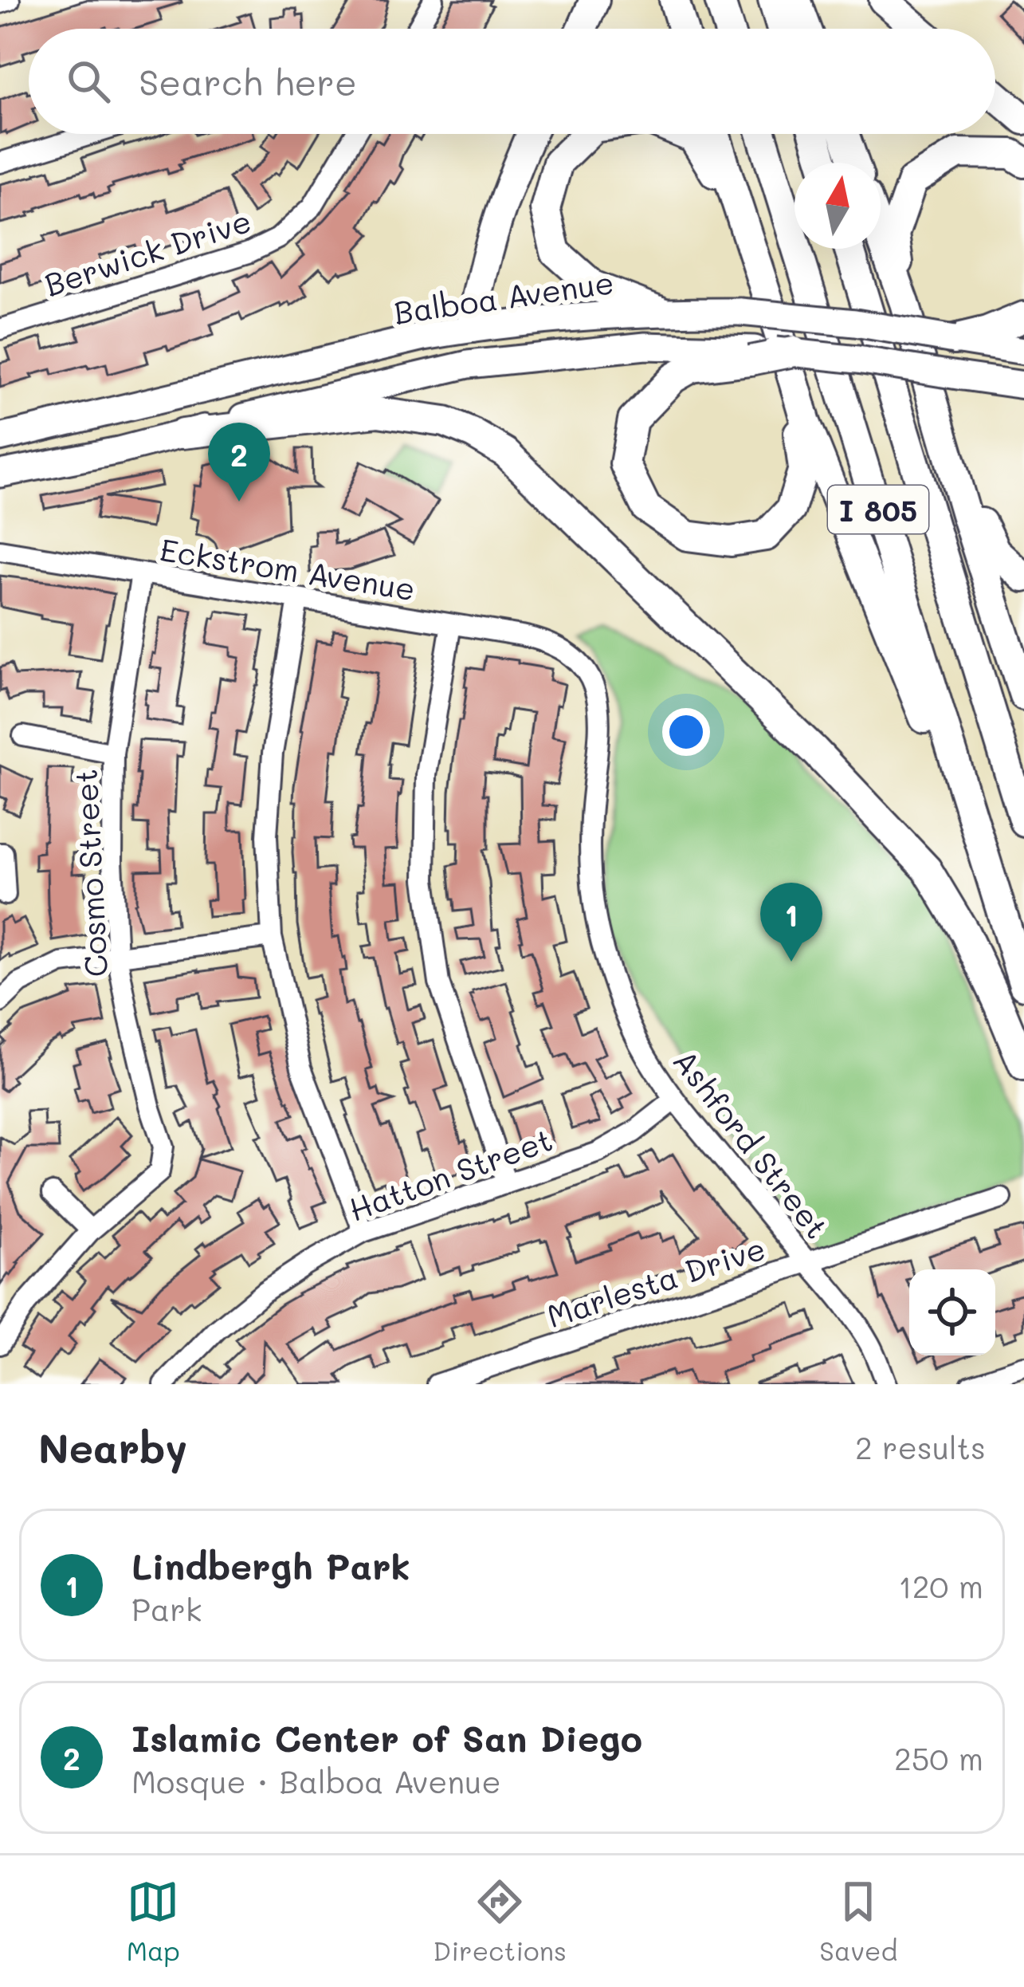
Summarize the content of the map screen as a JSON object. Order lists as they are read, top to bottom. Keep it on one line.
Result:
{"streets":{"highway":["I 805"],"main road":["Balboa Avenue"],"street":["Berwick Drive","Eckstrom Avenue","Cosmo Street","Ashford Street","Hatton Street","Marlesta Drive"]},"crossings":[["Eckstrom Avenue","Cosmo Street"],["Eckstrom Avenue","Ashford Street"],["Ashford Street","Hatton Street"],["Ashford Street","Marlesta Drive"]],"north":"top","page":{"search":"Search here","pins":["2","1"],"heading":["Nearby","2 results"],"list":[{"mark":"1","name":"Lindbergh Park","note":"Park","value":"120 m"},{"mark":"2","name":"Islamic Center of San Diego","note":"Mosque · Balboa Avenue","value":"250 m"}],"nav":["Map","Directions","Saved"]}}
